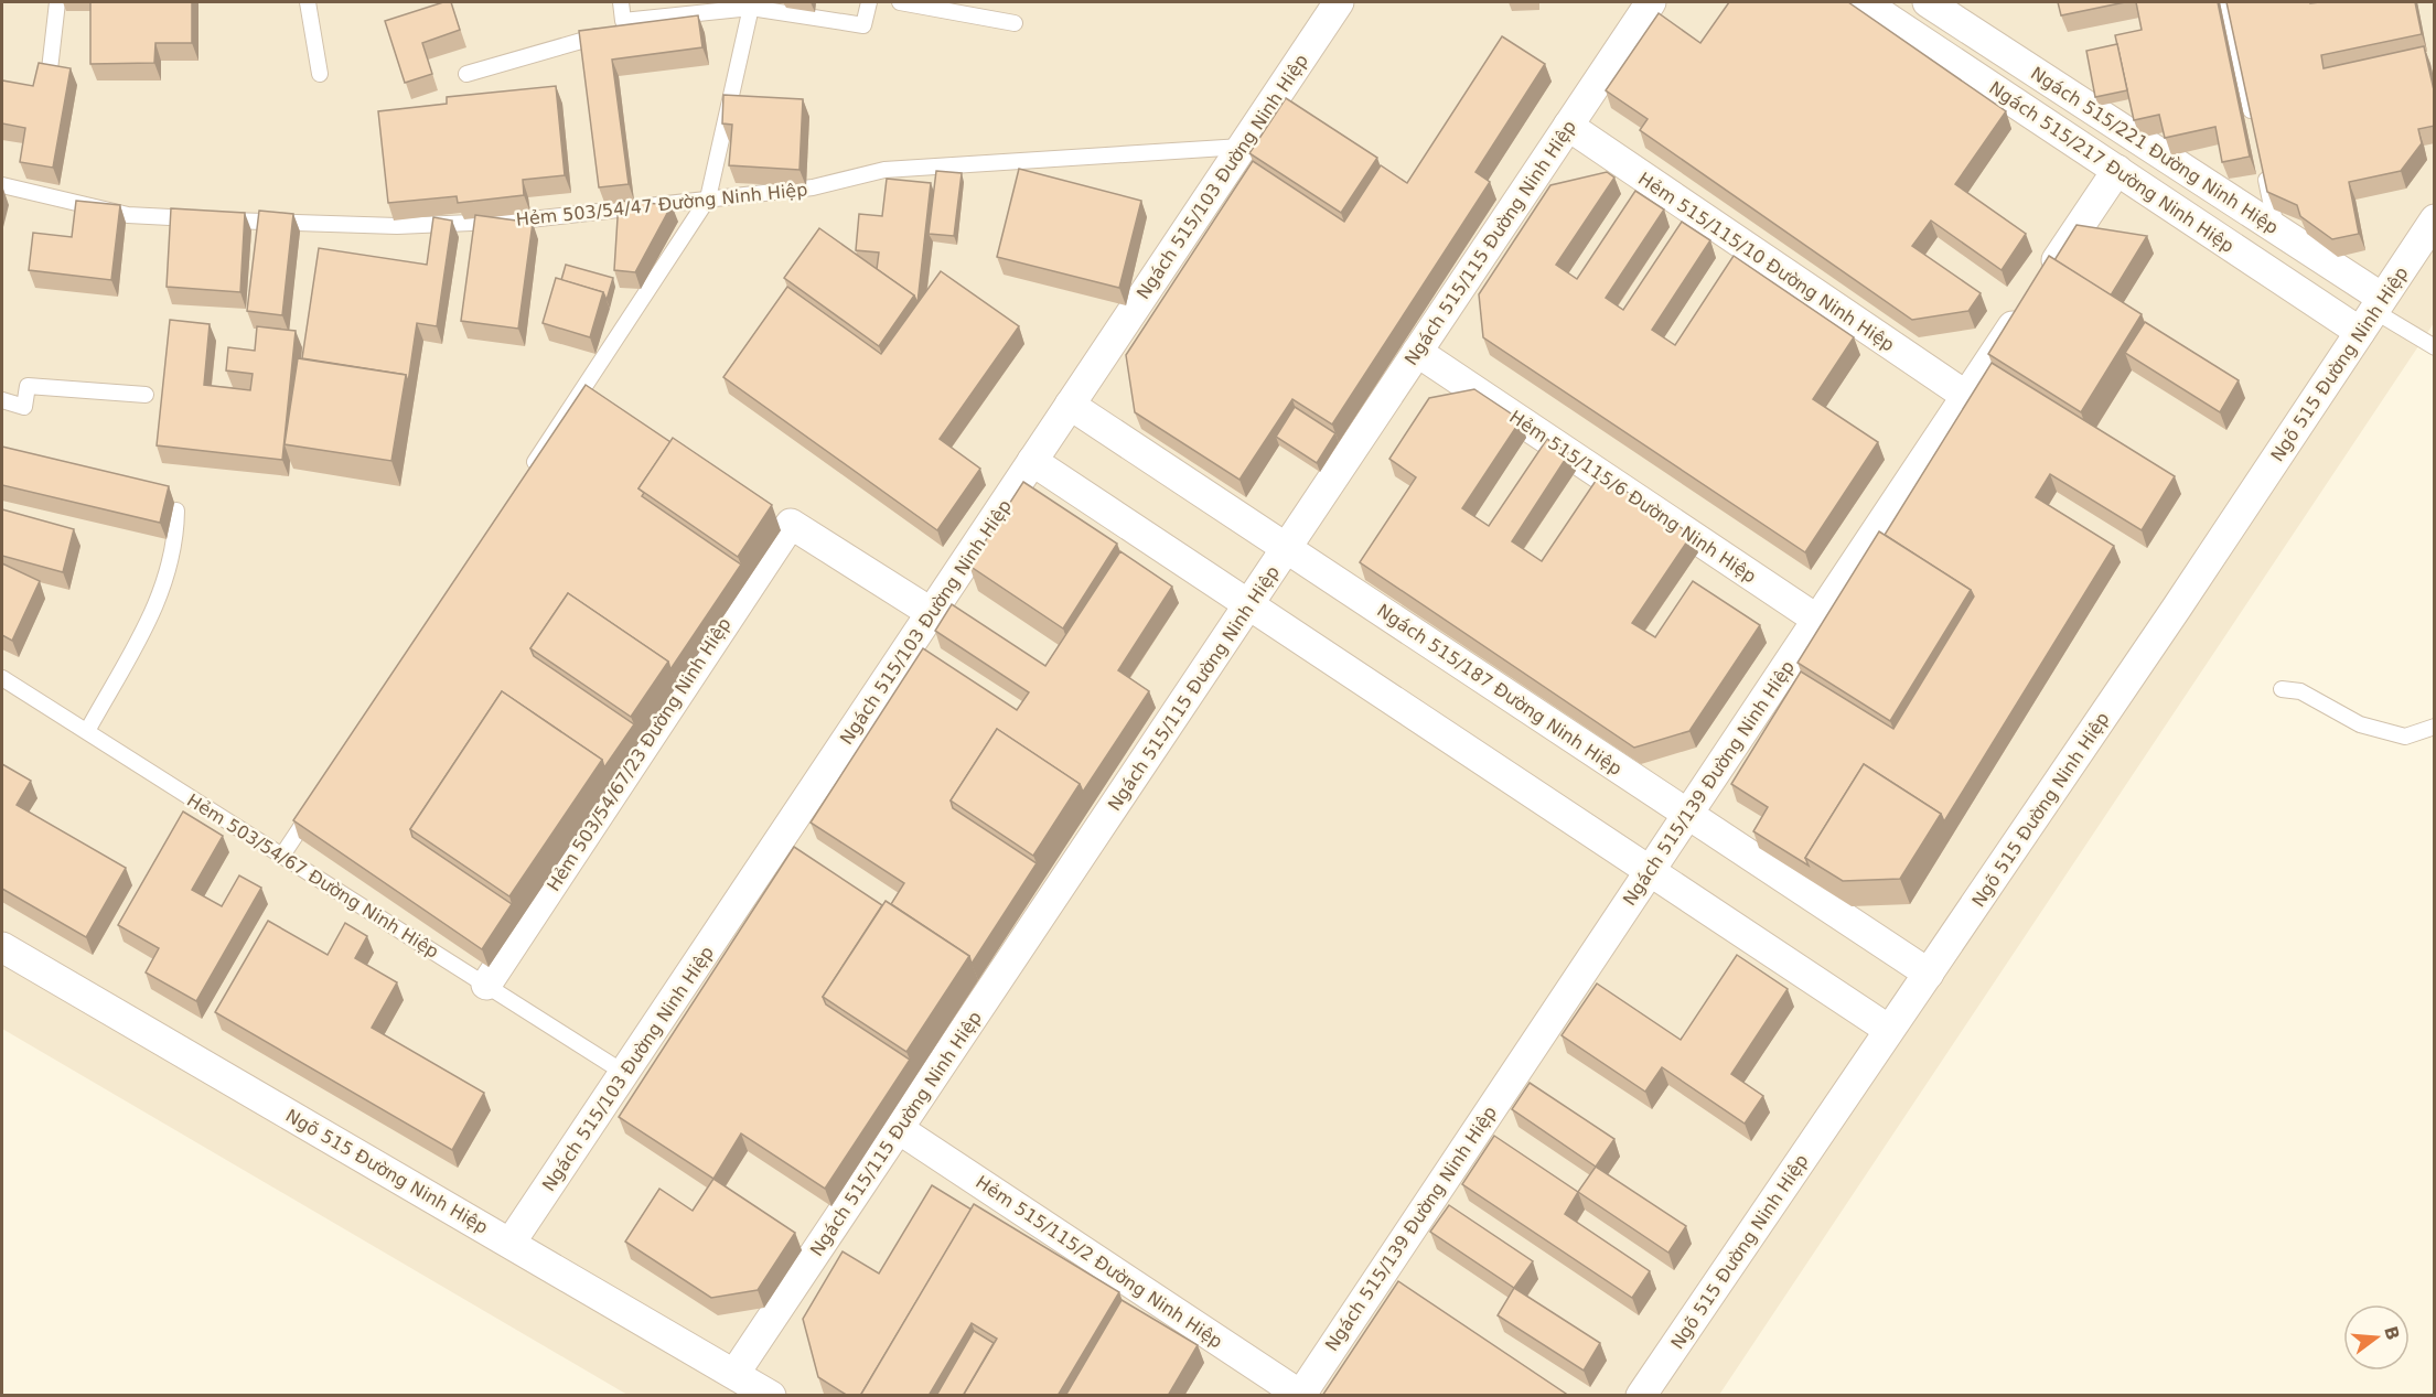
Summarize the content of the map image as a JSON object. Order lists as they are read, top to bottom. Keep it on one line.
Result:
{"streets":{"street":["Ngách 515/221 Đường Ninh Hiệp","Ngách 515/217 Đường Ninh Hiệp","Ngách 515/103 Đường Ninh Hiệp","Ngách 515/115 Đường Ninh Hiệp","Hẻm 515/115/10 Đường Ninh Hiệp","Ngõ 515 Đường Ninh Hiệp","Hẻm 515/115/6 Đường Ninh Hiệp","Ngách 515/187 Đường Ninh Hiệp","Hẻm 503/54/67/23 Đường Ninh Hiệp","Ngách 515/139 Đường Ninh Hiệp","Hẻm 515/115/2 Đường Ninh Hiệp"],"lane":["Hẻm 503/54/47 Đường Ninh Hiệp","Hẻm 503/54/67 Đường Ninh Hiệp"]},"crossings":[["Ngách 515/221 Đường Ninh Hiệp","Ngách 515/217 Đường Ninh Hiệp"],["Ngách 515/221 Đường Ninh Hiệp","Ngõ 515 Đường Ninh Hiệp"],["Ngách 515/217 Đường Ninh Hiệp","Ngõ 515 Đường Ninh Hiệp"],["Ngách 515/217 Đường Ninh Hiệp","Ngách 515/139 Đường Ninh Hiệp"],["Ngách 515/103 Đường Ninh Hiệp","Hẻm 503/54/47 Đường Ninh Hiệp"],["Ngách 515/103 Đường Ninh Hiệp","Ngõ 515 Đường Ninh Hiệp"],["Ngách 515/103 Đường Ninh Hiệp","Ngách 515/187 Đường Ninh Hiệp"],["Ngách 515/103 Đường Ninh Hiệp","Hẻm 503/54/67/23 Đường Ninh Hiệp"],["Ngách 515/103 Đường Ninh Hiệp","Hẻm 503/54/67 Đường Ninh Hiệp"],["Ngách 515/115 Đường Ninh Hiệp","Hẻm 515/115/10 Đường Ninh Hiệp"],["Ngách 515/115 Đường Ninh Hiệp","Ngõ 515 Đường Ninh Hiệp"],["Ngách 515/115 Đường Ninh Hiệp","Hẻm 515/115/6 Đường Ninh Hiệp"],["Ngách 515/115 Đường Ninh Hiệp","Ngách 515/187 Đường Ninh Hiệp"],["Ngách 515/115 Đường Ninh Hiệp","Hẻm 515/115/2 Đường Ninh Hiệp"],["Hẻm 515/115/10 Đường Ninh Hiệp","Ngách 515/139 Đường Ninh Hiệp"],["Ngõ 515 Đường Ninh Hiệp","Ngách 515/187 Đường Ninh Hiệp"],["Hẻm 515/115/6 Đường Ninh Hiệp","Ngách 515/139 Đường Ninh Hiệp"],["Ngách 515/187 Đường Ninh Hiệp","Ngách 515/139 Đường Ninh Hiệp"],["Hẻm 503/54/67/23 Đường Ninh Hiệp","Hẻm 503/54/67 Đường Ninh Hiệp"],["Ngách 515/139 Đường Ninh Hiệp","Hẻm 515/115/2 Đường Ninh Hiệp"]],"north":"right"}
